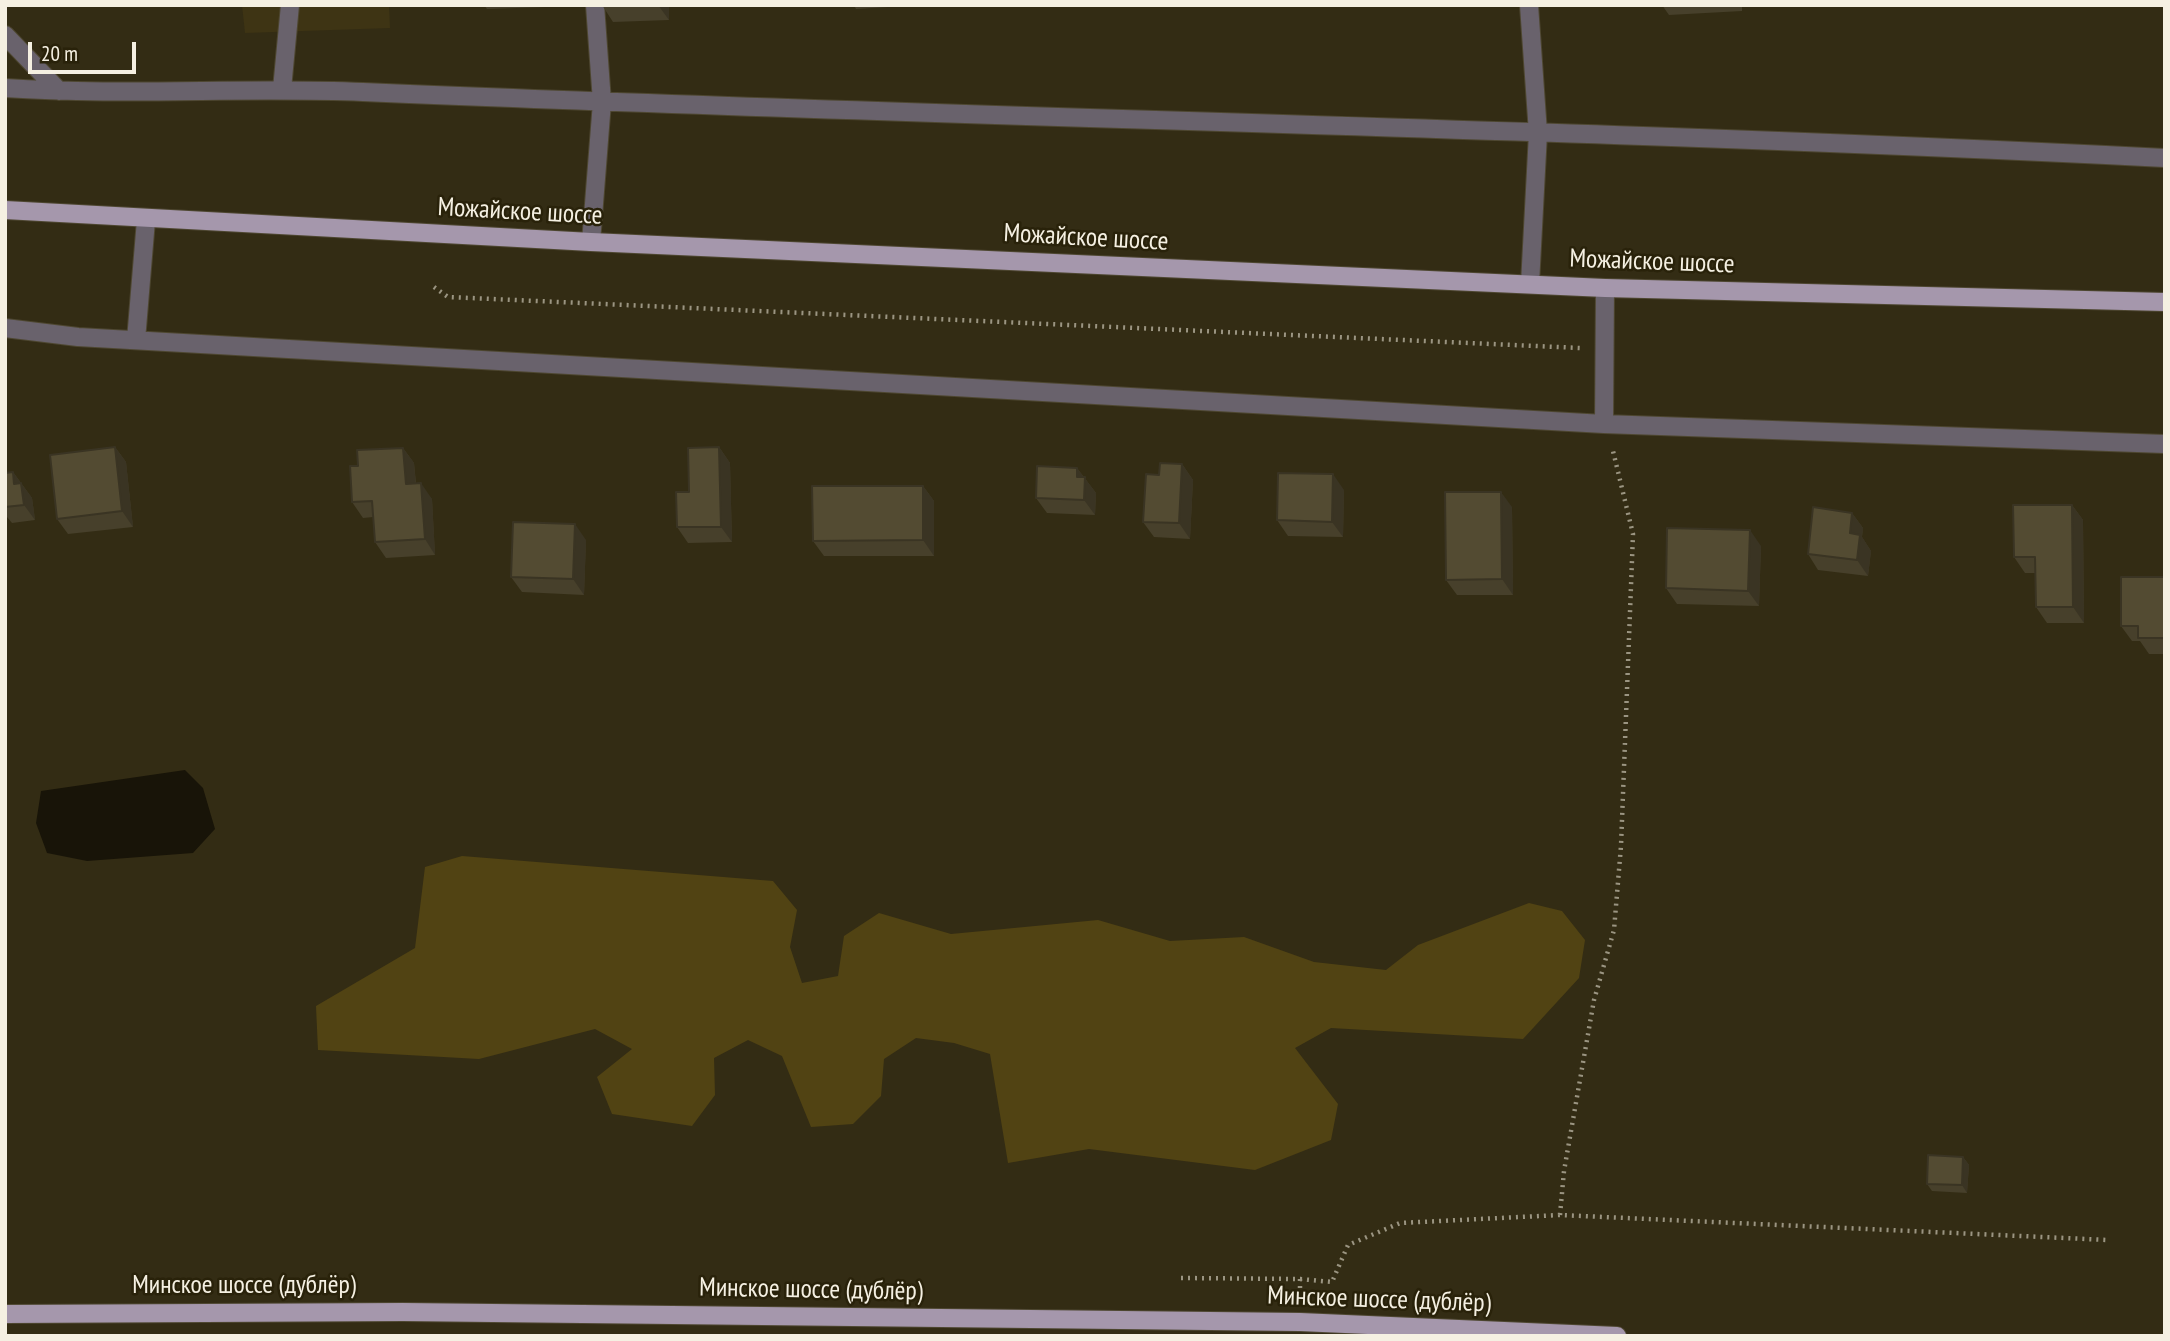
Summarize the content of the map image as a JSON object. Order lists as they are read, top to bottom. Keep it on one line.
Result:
{"streets":{"main road":["Можайское шоссе","Минское шоссе (дублёр)"]},"scale_bar":"20 m"}
